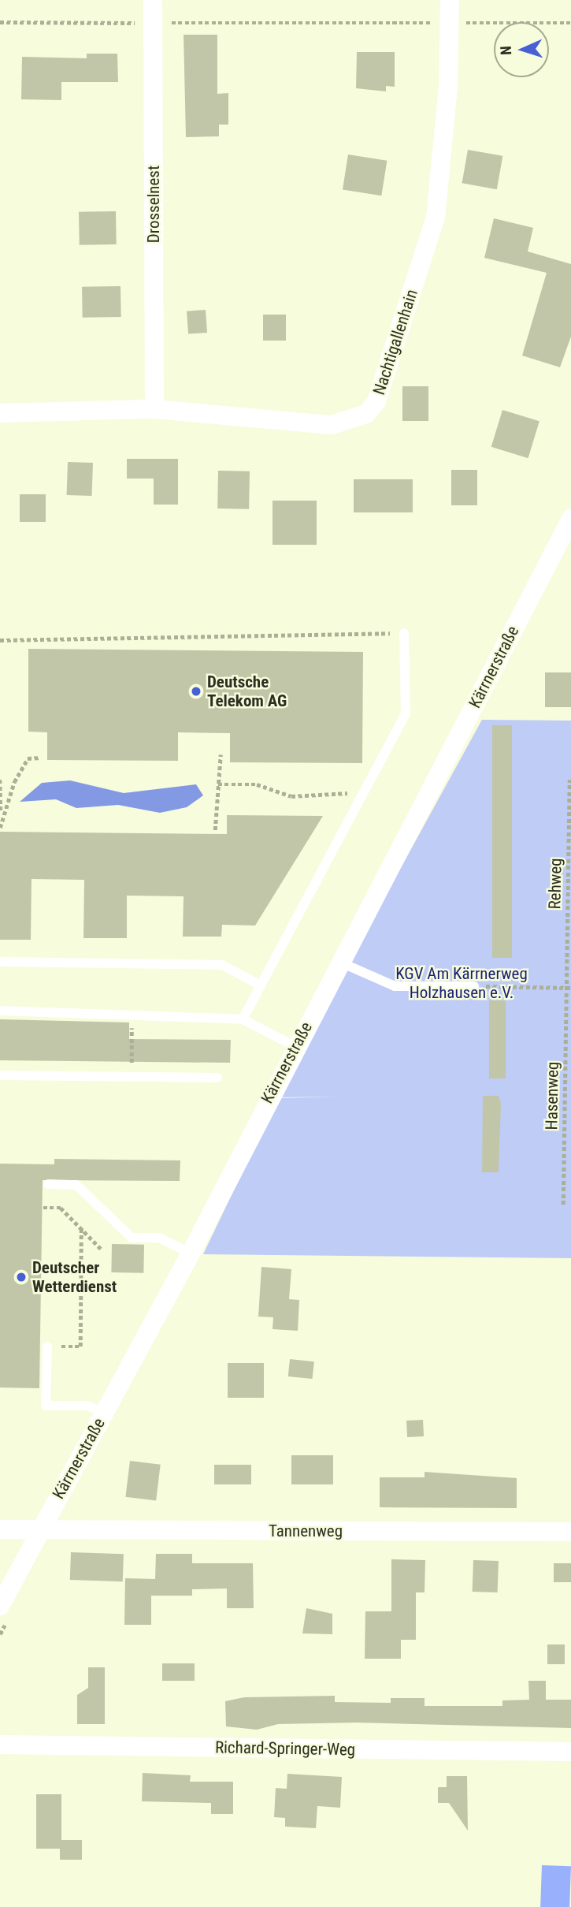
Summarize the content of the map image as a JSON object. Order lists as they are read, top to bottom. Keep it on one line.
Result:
{"streets":{"street":["Drosselnest","Nachtigallenhain","Kärrnerstraße","Tannenweg","Richard-Springer-Weg"],"path":["Rehweg","Hasenweg"]},"crossings":[["Drosselnest","Nachtigallenhain"],["Kärrnerstraße","Tannenweg"],["Rehweg","Hasenweg"]],"parks":["KGV Am Kärrnerweg Holzhausen e.V."],"places":["Deutsche Telekom AG","Deutscher Wetterdienst"],"north":"left"}
